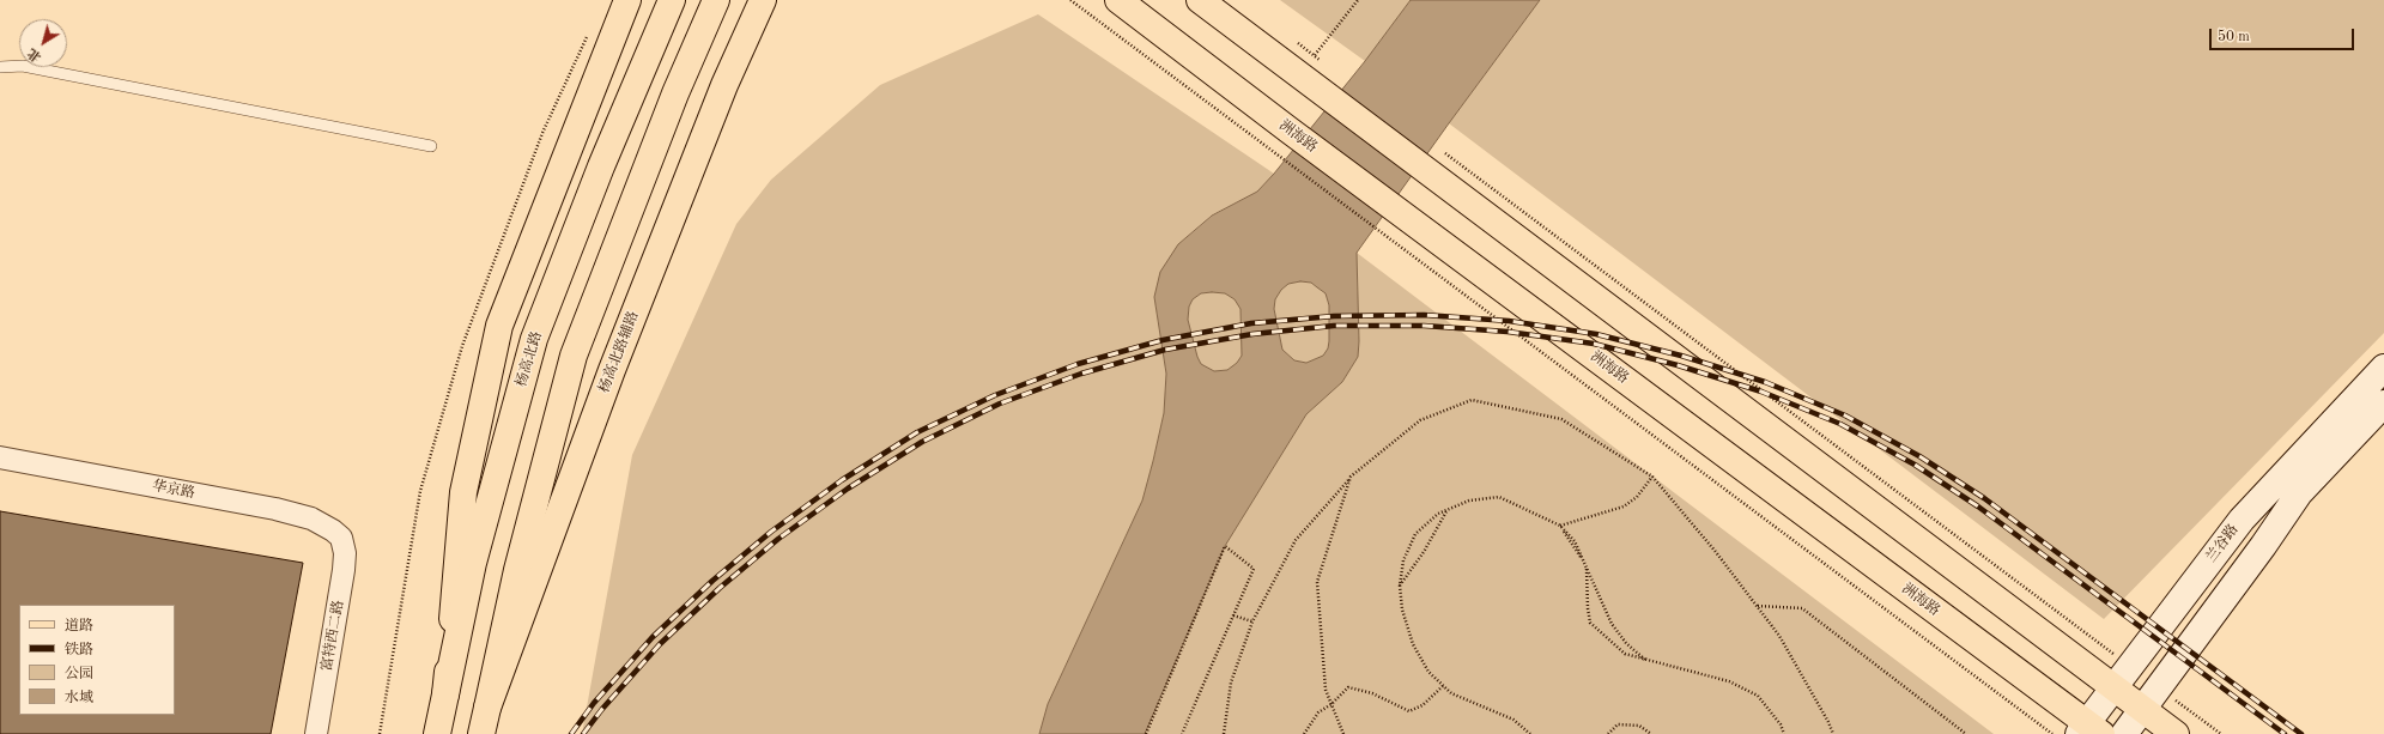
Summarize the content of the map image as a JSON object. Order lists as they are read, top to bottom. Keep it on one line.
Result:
{"streets":{"main road":["洲海路","杨高北路辅路","杨高北路"],"street":["华京路","兰谷路","富特西二路"]},"crossings":[["洲海路","兰谷路"],["华京路","富特西二路"]],"legend":["道路","铁路","公园","水域"],"scale_bar":"50 m","north":"bottom left"}
